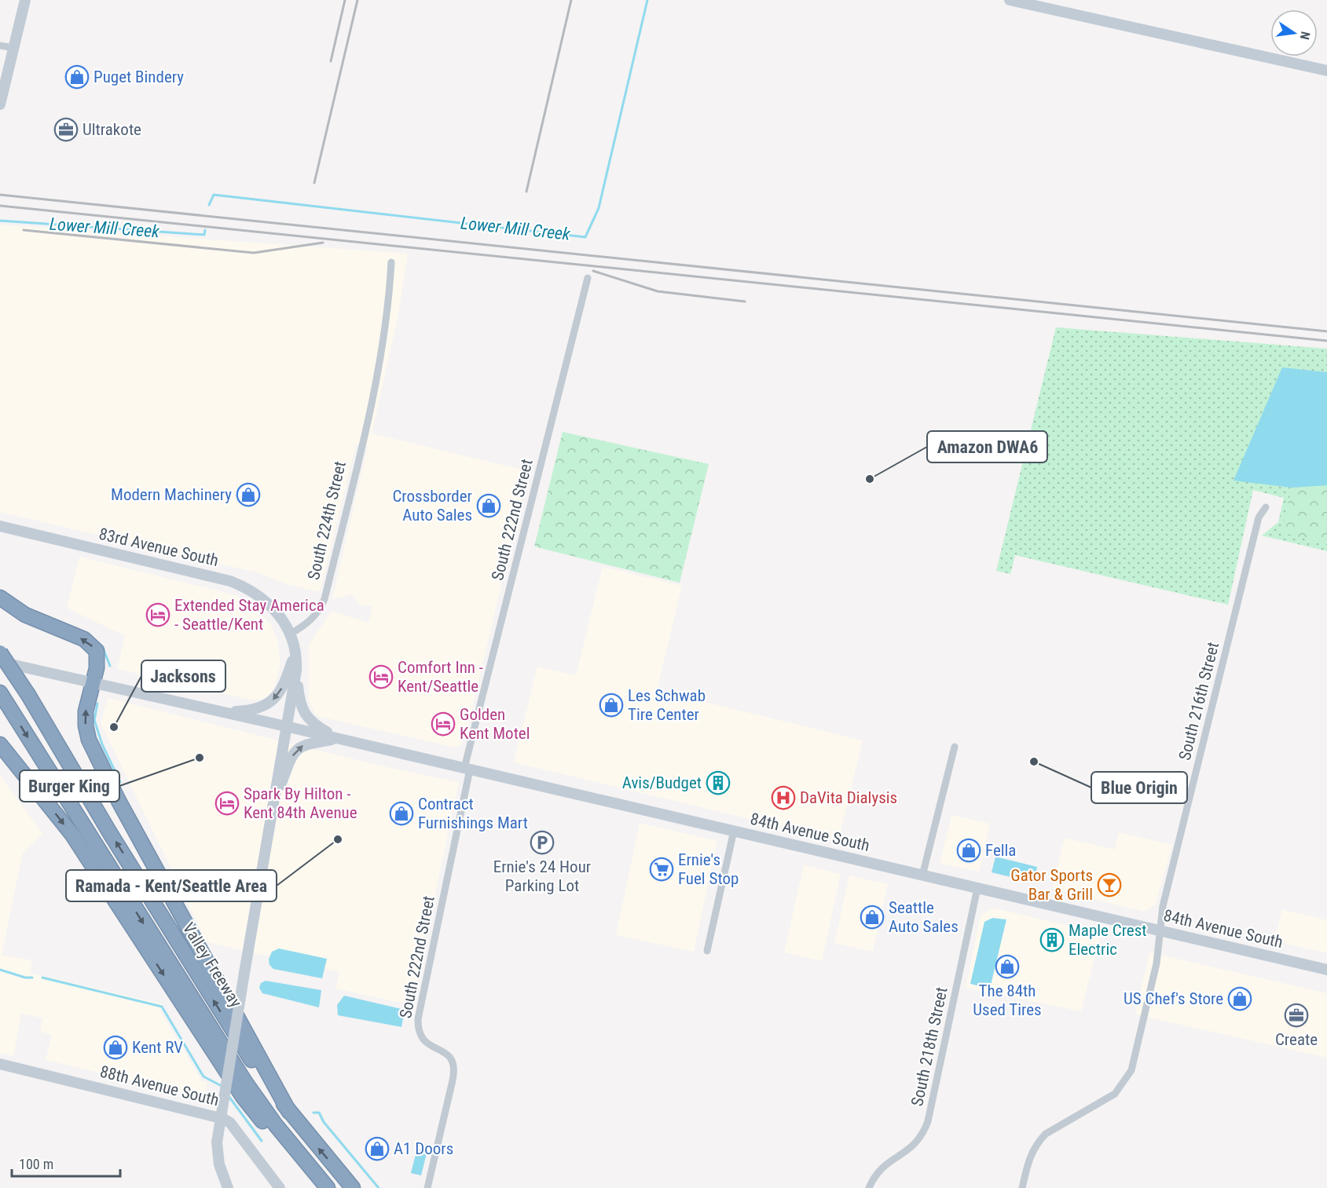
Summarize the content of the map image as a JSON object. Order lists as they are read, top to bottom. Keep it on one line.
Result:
{"streets":{"highway":["Valley Freeway"],"main road":["83rd Avenue South","84th Avenue South","88th Avenue South"],"street":["South 222nd Street","South 224th Street","South 216th Street","South 218th Street"]},"crossings":[["South 222nd Street","84th Avenue South"],["South 224th Street","83rd Avenue South"],["South 216th Street","84th Avenue South"],["84th Avenue South","South 218th Street"]],"water":["Lower Mill Creek"],"places":{"shop":["Puget Bindery","Modern Machinery","Crossborder Auto Sales","Les Schwab Tire Center","Contract Furnishings Mart","Fella","Seattle Auto Sales","The 84th Used Tires","US Chef's Store","Kent RV","A1 Doors"],"office":["Ultrakote","Create"],"other":["Amazon DWA6","Jacksons","Burger King","Blue Origin","Ramada - Kent/Seattle Area"],"hotel":["Extended Stay America - Seattle/Kent","Comfort Inn - Kent/Seattle","Golden Kent Motel","Spark By Hilton - Kent 84th Avenue"],"building":["Avis/Budget","Maple Crest Electric"],"hospital":["DaVita Dialysis"],"parking":["Ernie's 24 Hour Parking Lot"],"supermarket":["Ernie's Fuel Stop"],"bar":["Gator Sports Bar & Grill"]},"scale_bar":"100 m","north":"right"}
